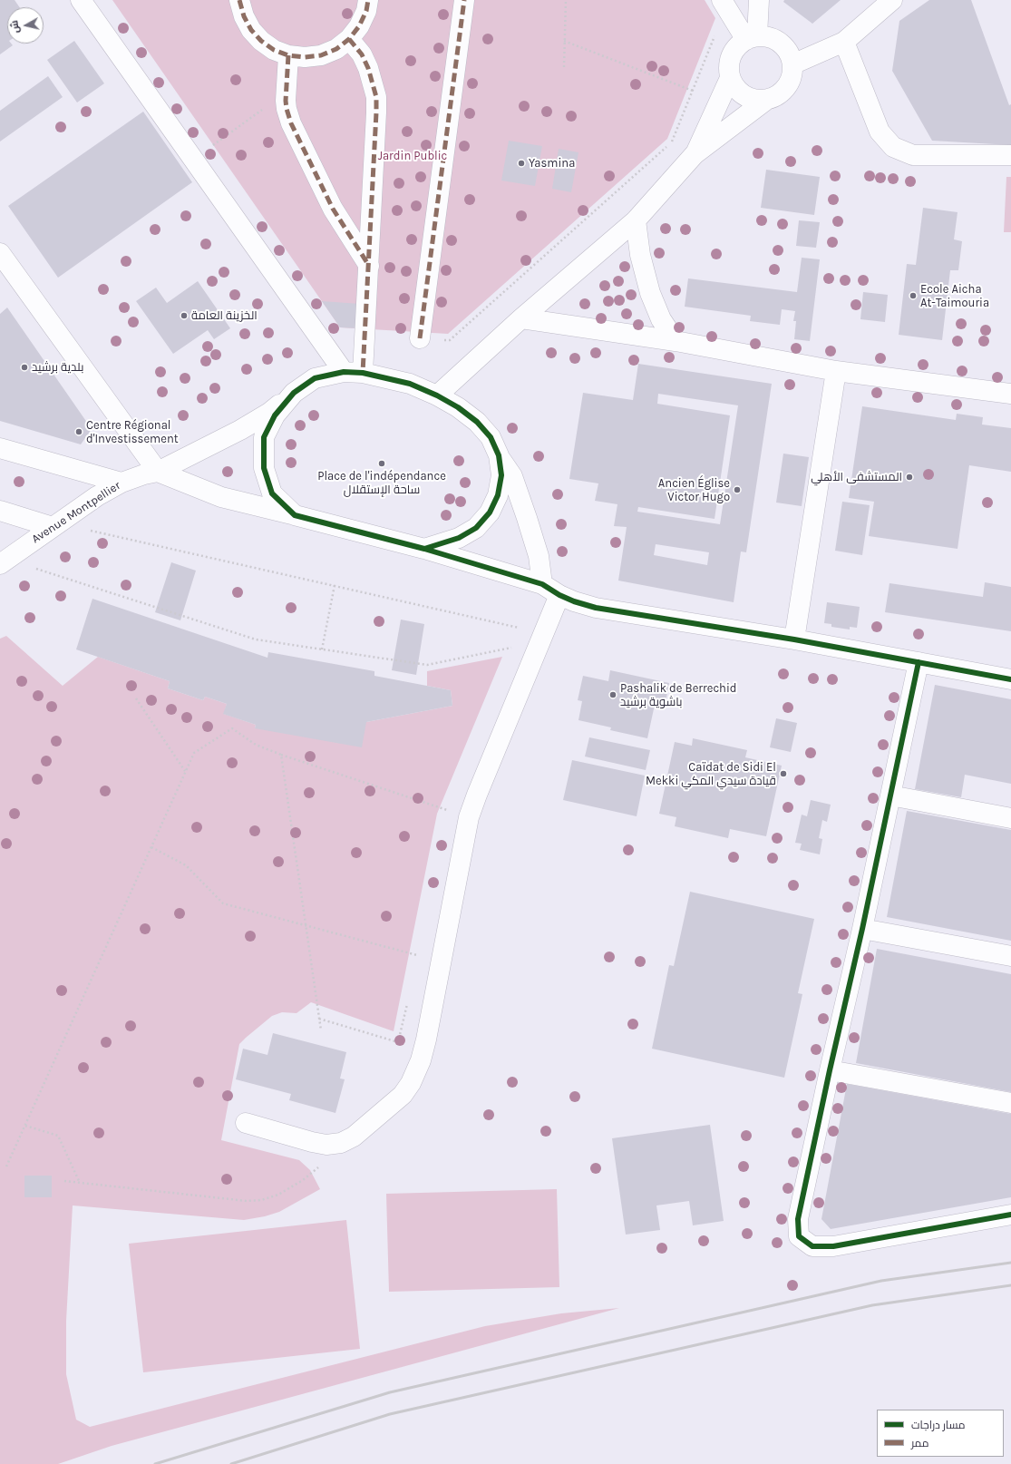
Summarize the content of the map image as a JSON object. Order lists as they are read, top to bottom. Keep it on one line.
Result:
{"streets":{"street":["Avenue Montpellier"]},"parks":["Jardin Public"],"places":["Yasmina","Ecole Aicha At-Taimouria","الخزينة العامة","بلدية برشيد","Centre Régional d'Investissement","Place de l'indépendance ساحة الإستقلال","المستشفى الأهلي","Ancien Église Victor Hugo","Pashalik de Berrechid باشوية برشيد","Caïdat de Sidi El Mekki قيادة سيدي المكي"],"legend":["مسار دراجات","ممر"],"north":"left"}
